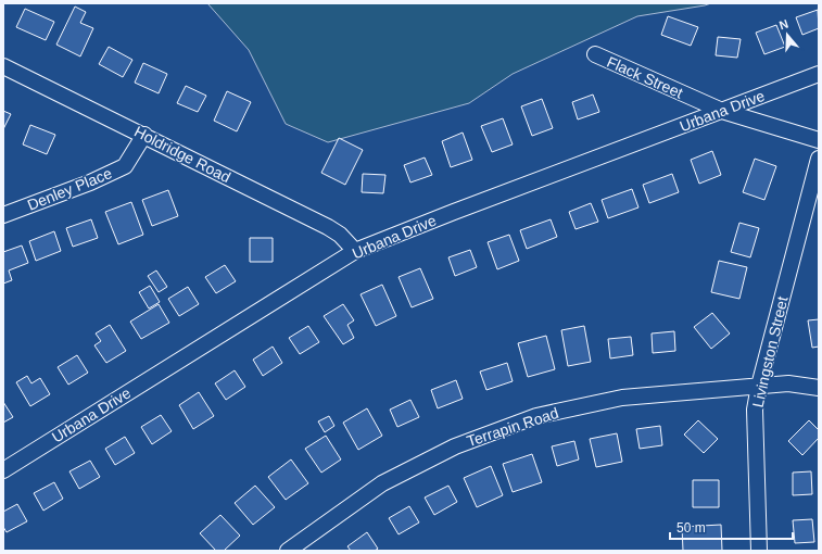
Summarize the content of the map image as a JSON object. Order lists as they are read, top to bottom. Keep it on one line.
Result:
{"streets":{"street":["Flack Street","Urbana Drive","Holdridge Road","Denley Place","Livingston Street","Terrapin Road"]},"crossings":[["Flack Street","Urbana Drive"],["Urbana Drive","Holdridge Road"],["Holdridge Road","Denley Place"],["Livingston Street","Terrapin Road"]],"scale_bar":"50 m","north":"top"}
